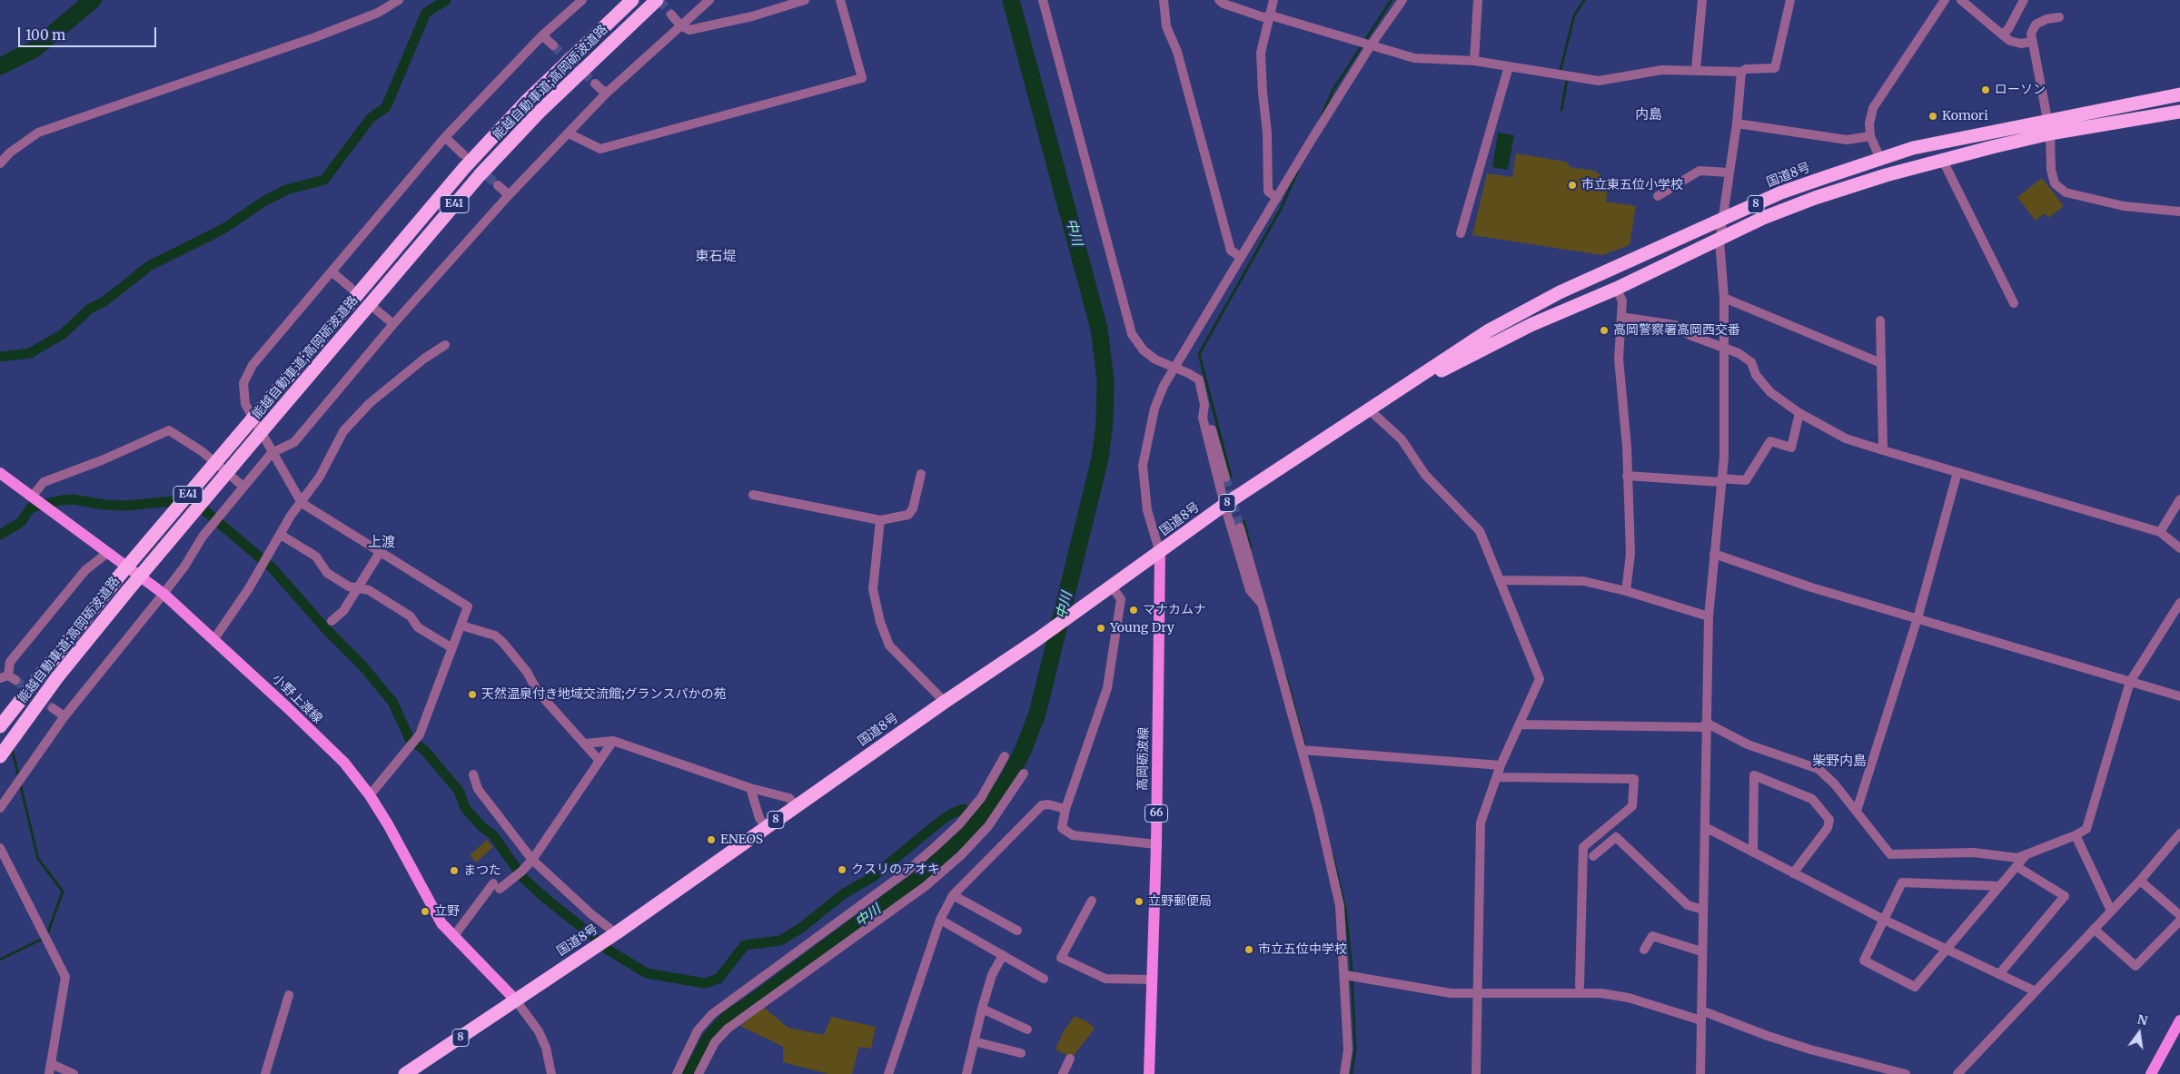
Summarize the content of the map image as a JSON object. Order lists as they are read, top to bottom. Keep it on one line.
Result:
{"streets":{"highway":["能越自動車道;高岡砺波道路","国道8号","E41","8"],"main road":["小野上渡線","高岡砺波線","66"]},"crossings":[["国道8号","小野上渡線"],["国道8号","高岡砺波線"]],"districts":["内島","東石堤","上渡","柴野内島"],"water":["中川"],"places":["ローソン","Komori","市立東五位小学校","高岡警察署高岡西交番","マナカムナ","Young Dry","天然温泉付き地域交流館;グランスパかの苑","ENEOS","クスリのアオキ","まつた","立野郵便局","立野","市立五位中学校"],"scale_bar":"100 m","north":"top"}
